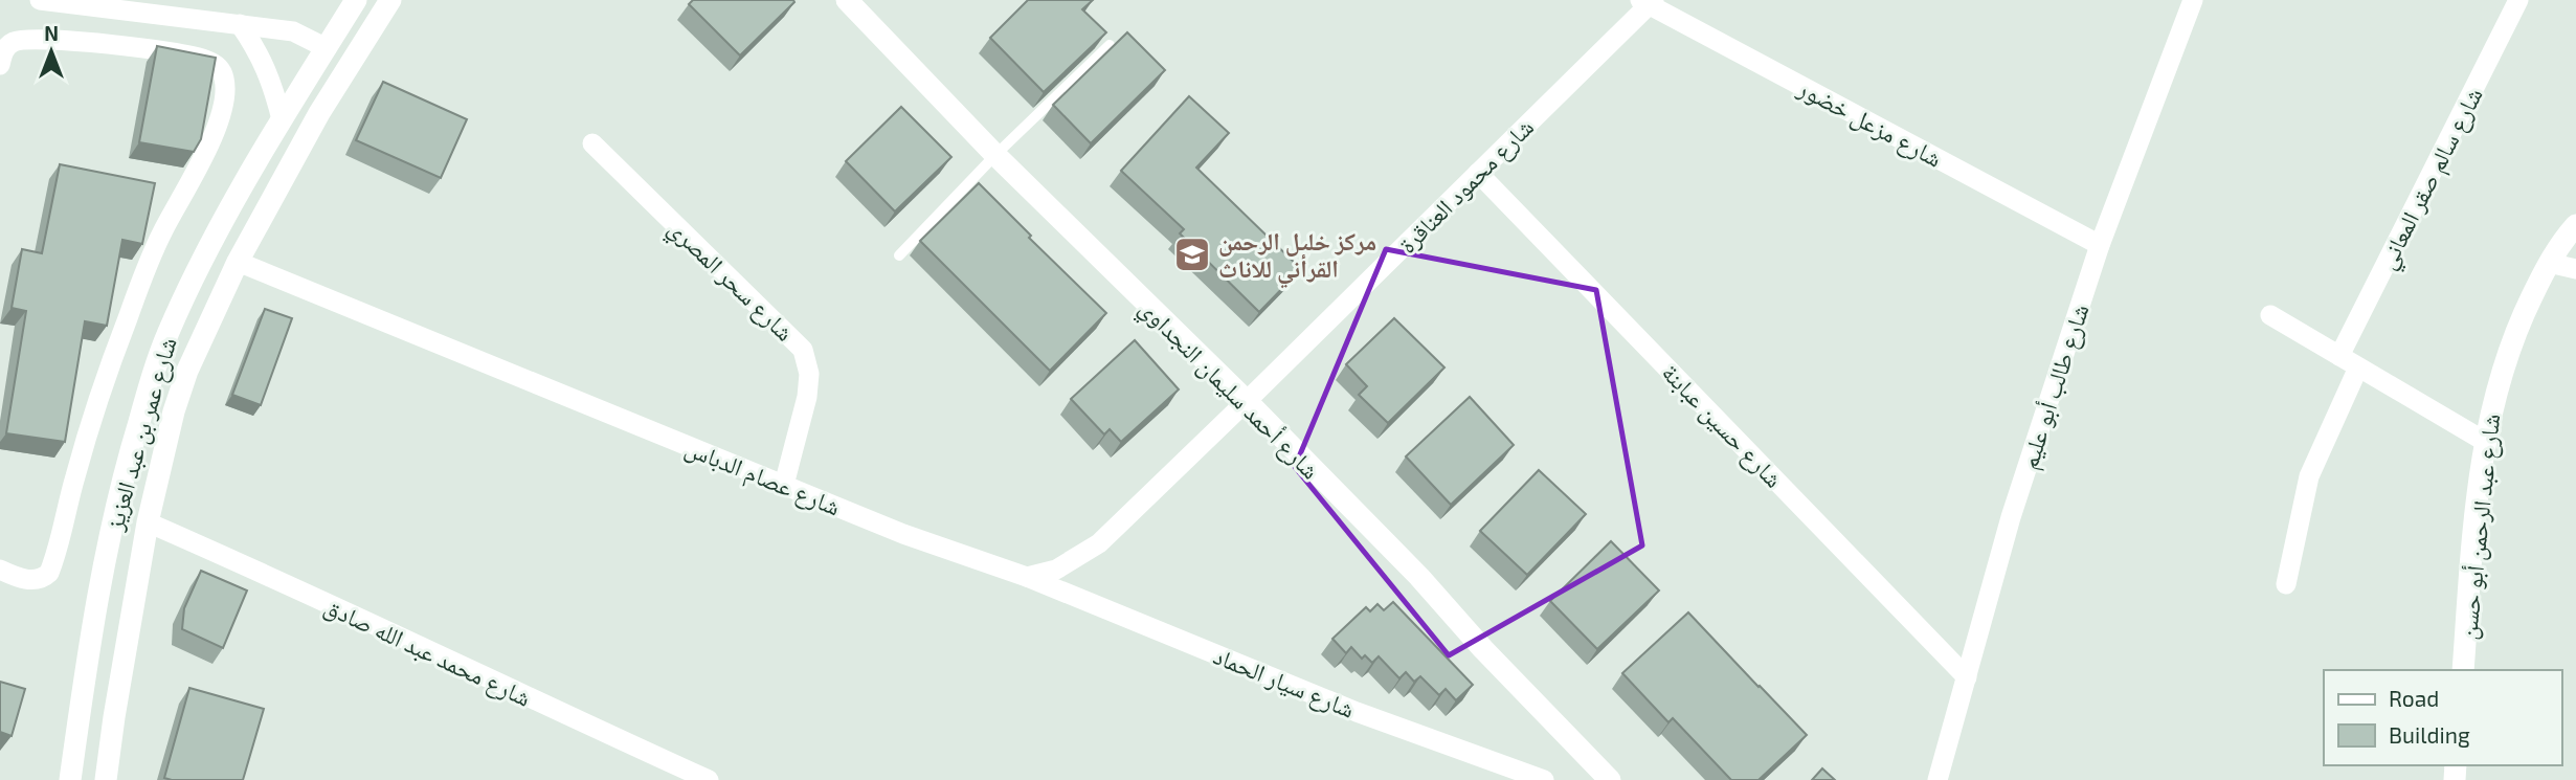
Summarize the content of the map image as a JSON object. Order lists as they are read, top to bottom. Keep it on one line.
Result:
{"streets":{"street":["شارع مزعل خضور","شارع سالم صقر المعاني","شارع محمود العناقرة","شارع سحر المصري","شارع طالب أبو عليم","شارع أحمد سليمان النجداوي","شارع حسين عبابنة","شارع عمر بن عبد العزيز","شارع عصام الدباس","شارع عبد الرحمن أبو حسن","شارع محمد عبد الله صادق","شارع سيار الحماد"]},"crossings":[["شارع مزعل خضور","شارع محمود العناقرة"],["شارع مزعل خضور","شارع طالب أبو عليم"],["شارع محمود العناقرة","شارع أحمد سليمان النجداوي"],["شارع محمود العناقرة","شارع حسين عبابنة"],["شارع سحر المصري","شارع عصام الدباس"],["شارع طالب أبو عليم","شارع حسين عبابنة"],["شارع عمر بن عبد العزيز","شارع عصام الدباس"],["شارع عمر بن عبد العزيز","شارع محمد عبد الله صادق"],["شارع عصام الدباس","شارع سيار الحماد"]],"places":{"school or university":["مركز خليل الرحمن القرأني للاناث"]},"legend":["Road","Building"],"north":"top"}
